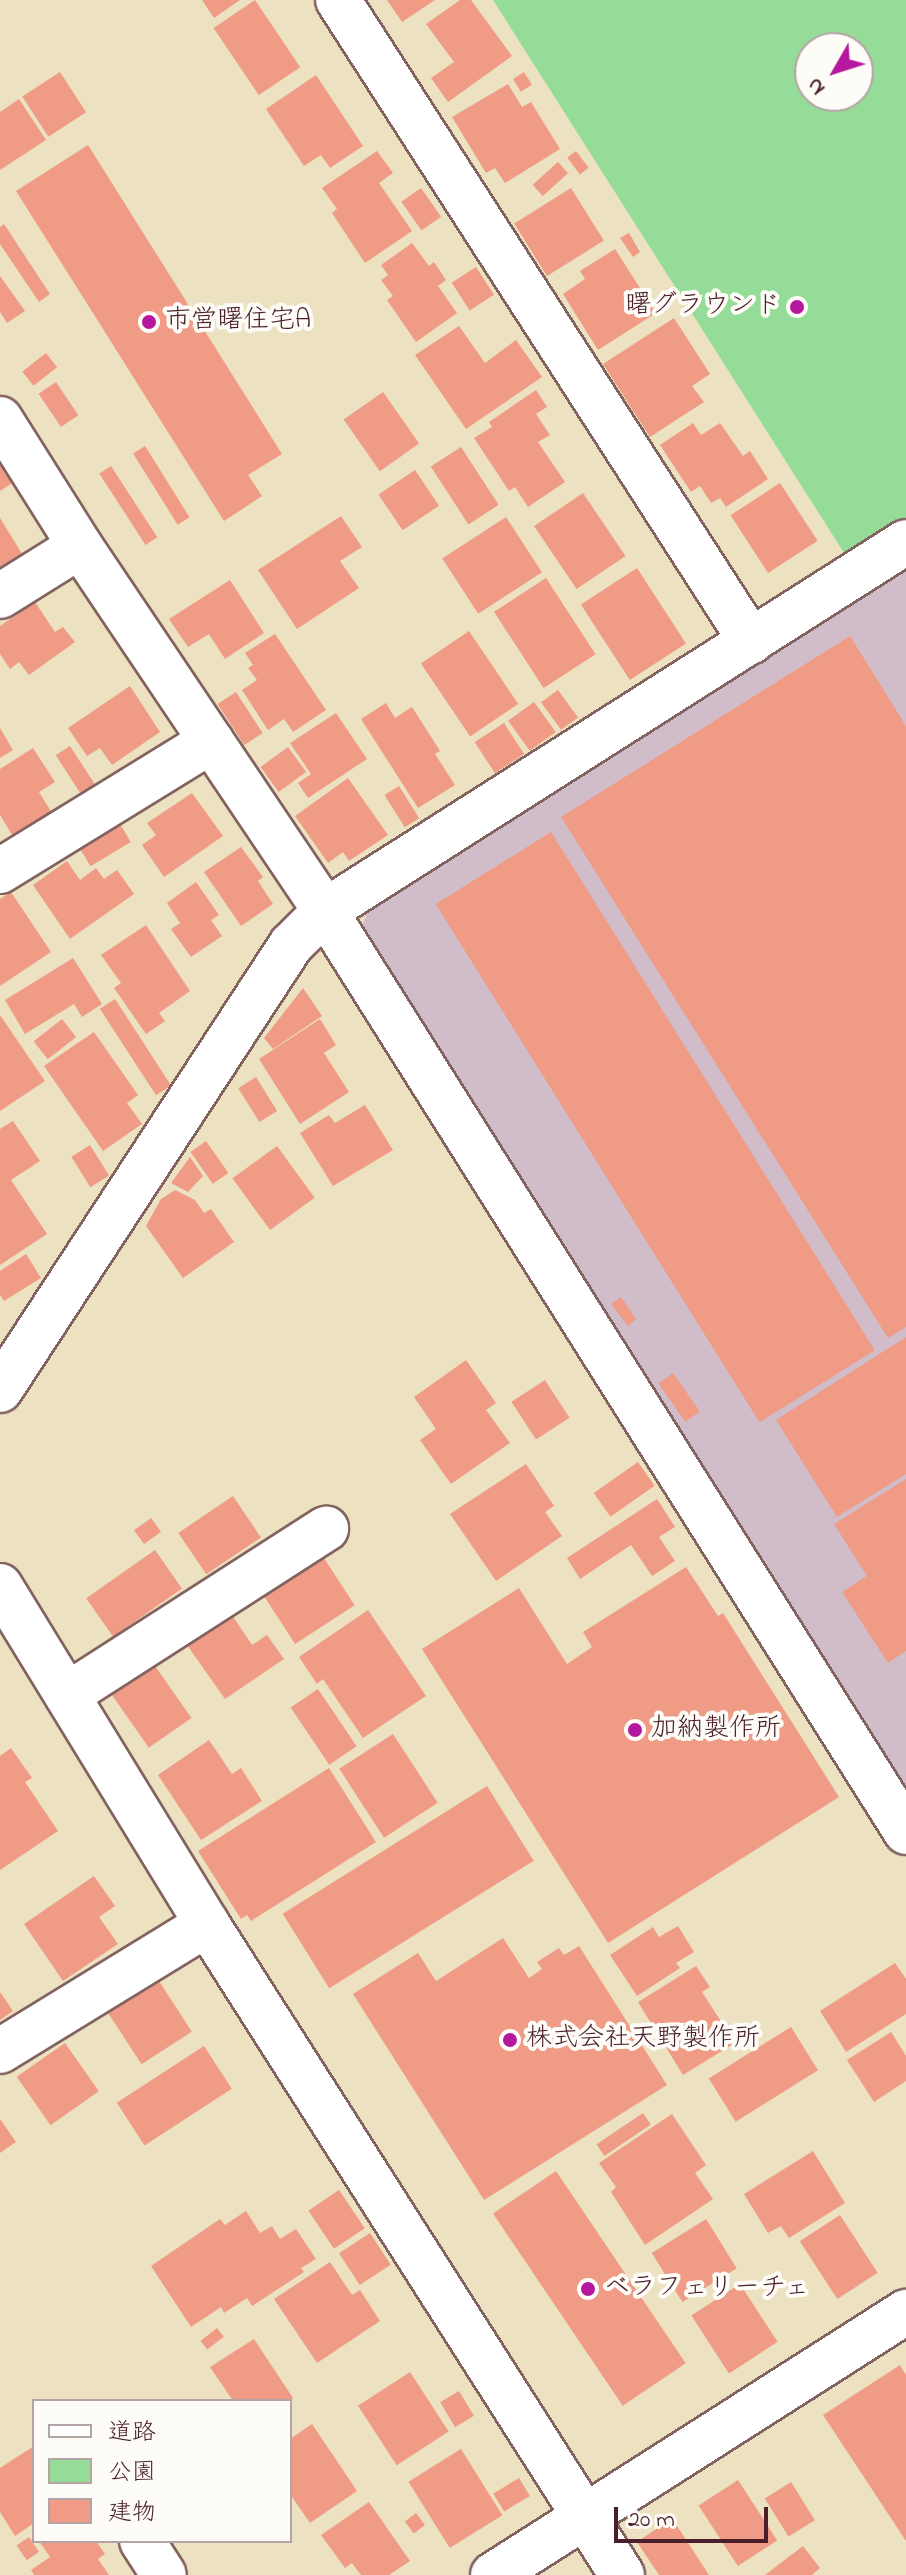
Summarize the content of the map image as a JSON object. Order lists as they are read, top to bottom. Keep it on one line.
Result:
{"places":["曙グラウンド","市営曙住宅A","加納製作所","株式会社天野製作所","ベラフェリーチェ"],"legend":["道路","公園","建物"],"scale_bar":"20 m","north":"bottom left"}
